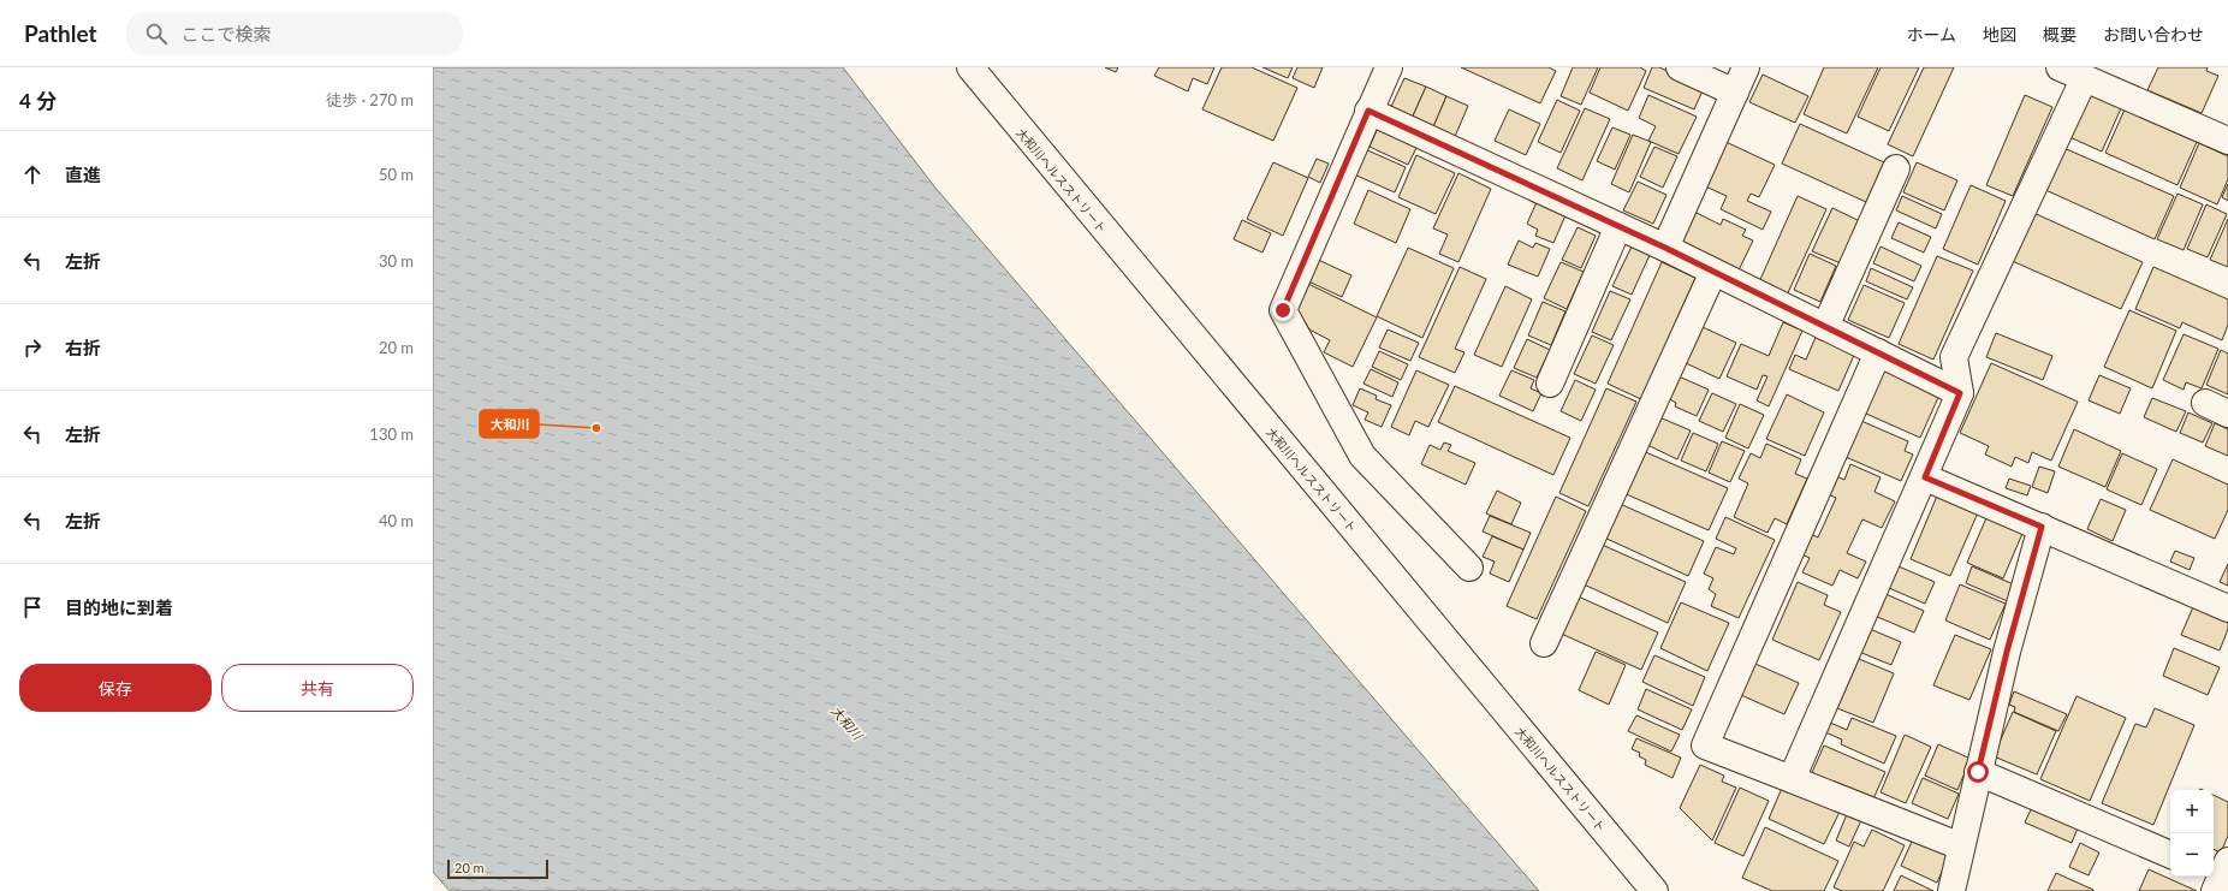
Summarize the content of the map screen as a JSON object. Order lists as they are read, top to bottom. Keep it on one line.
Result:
{"streets":{"street":["大和川ヘルスストリート"]},"water":["大和川"],"places":["大和川"],"scale_bar":"20 m","page":{"header":"Pathlet","search":"ここで検索","nav":["ホーム","地図","概要","お問い合わせ"],"heading":["4 分","徒歩 · 270 m"],"list":[["直進","50 m"],["左折","30 m"],["右折","20 m"],["左折","130 m"],["左折","40 m"],"目的地に到着"],"buttons":["保存","共有"],"map_buttons":["+","−"],"scale":"20 m"}}
